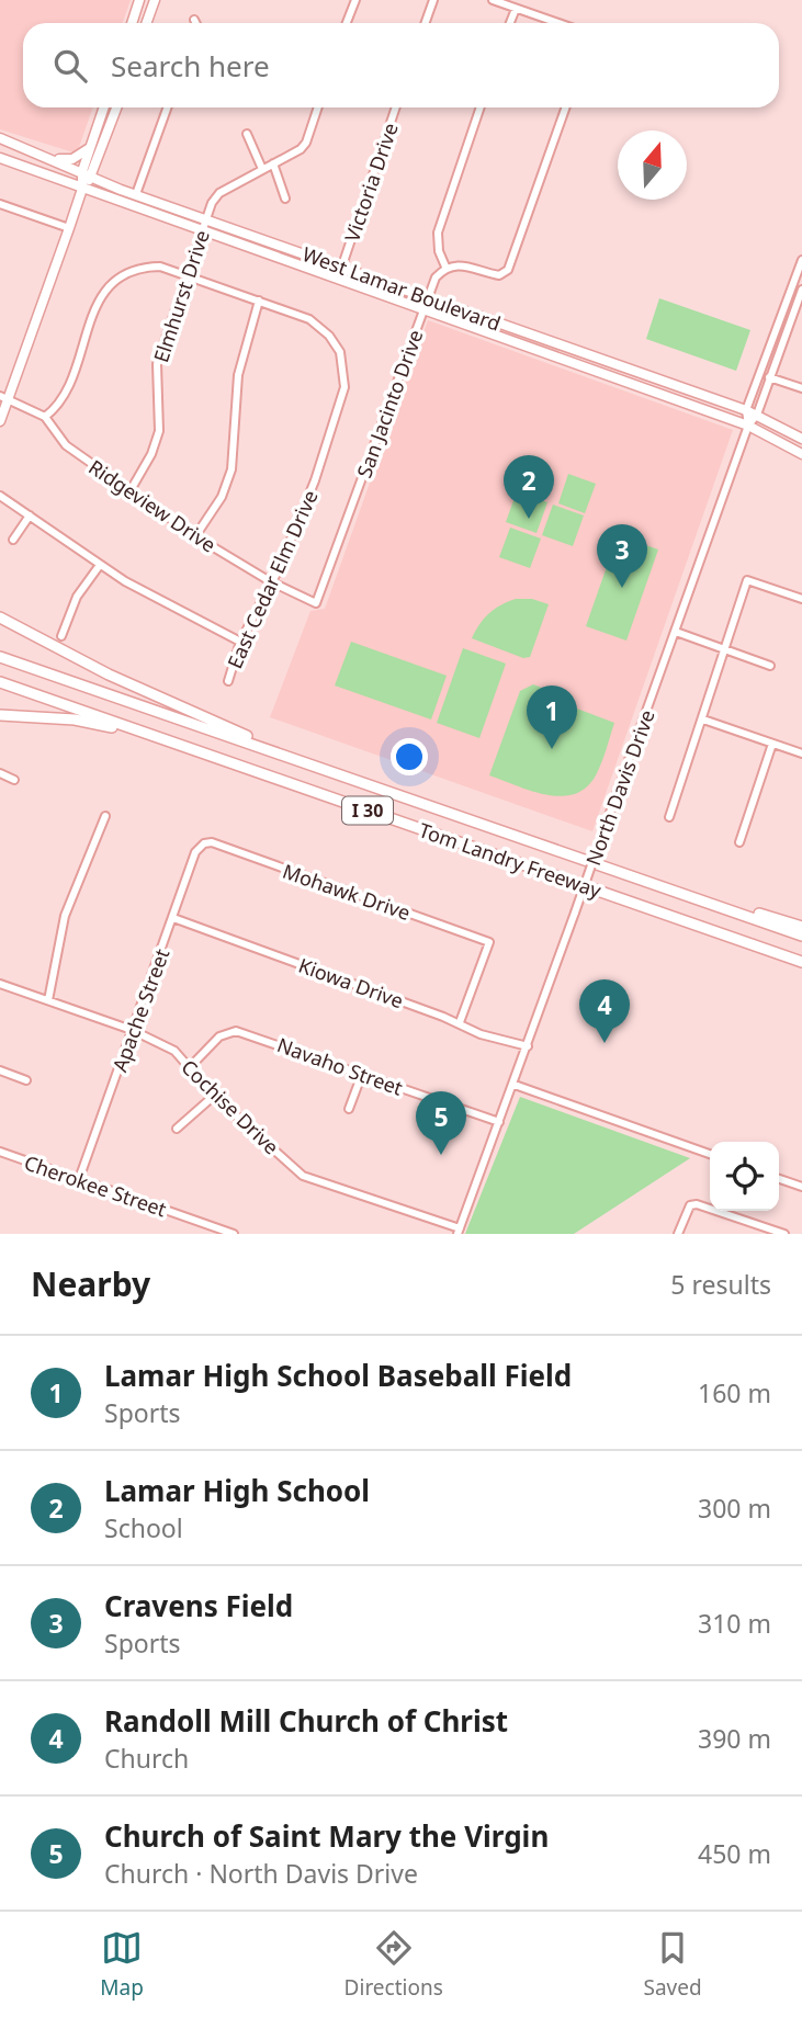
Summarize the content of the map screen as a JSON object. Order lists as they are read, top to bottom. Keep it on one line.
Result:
{"streets":{"highway":["I 30","Tom Landry Freeway"],"main road":["West Lamar Boulevard"],"street":["Victoria Drive","Elmhurst Drive","San Jacinto Drive","Ridgeview Drive","East Cedar Elm Drive","North Davis Drive","Mohawk Drive","Kiowa Drive","Apache Street","Navaho Street","Cochise Drive","Cherokee Street"]},"crossings":[["Victoria Drive","West Lamar Boulevard"],["West Lamar Boulevard","Elmhurst Drive"],["West Lamar Boulevard","San Jacinto Drive"],["West Lamar Boulevard","North Davis Drive"],["Elmhurst Drive","Ridgeview Drive"],["Elmhurst Drive","East Cedar Elm Drive"],["San Jacinto Drive","Ridgeview Drive"],["Ridgeview Drive","East Cedar Elm Drive"],["North Davis Drive","Kiowa Drive"],["North Davis Drive","Navaho Street"],["North Davis Drive","Cochise Drive"],["Mohawk Drive","Kiowa Drive"],["Mohawk Drive","Apache Street"],["Kiowa Drive","Apache Street"],["Apache Street","Cochise Drive"],["Apache Street","Cherokee Street"],["Navaho Street","Cochise Drive"]],"north":"top","page":{"search":"Search here","pins":["2","3","1","4","5"],"heading":["Nearby","5 results"],"list":[{"mark":"1","name":"Lamar High School Baseball Field","note":"Sports","value":"160 m"},{"mark":"2","name":"Lamar High School","note":"School","value":"300 m"},{"mark":"3","name":"Cravens Field","note":"Sports","value":"310 m"},{"mark":"4","name":"Randoll Mill Church of Christ","note":"Church","value":"390 m"},{"mark":"5","name":"Church of Saint Mary the Virgin","note":"Church · North Davis Drive","value":"450 m"}],"nav":["Map","Directions","Saved"]}}
